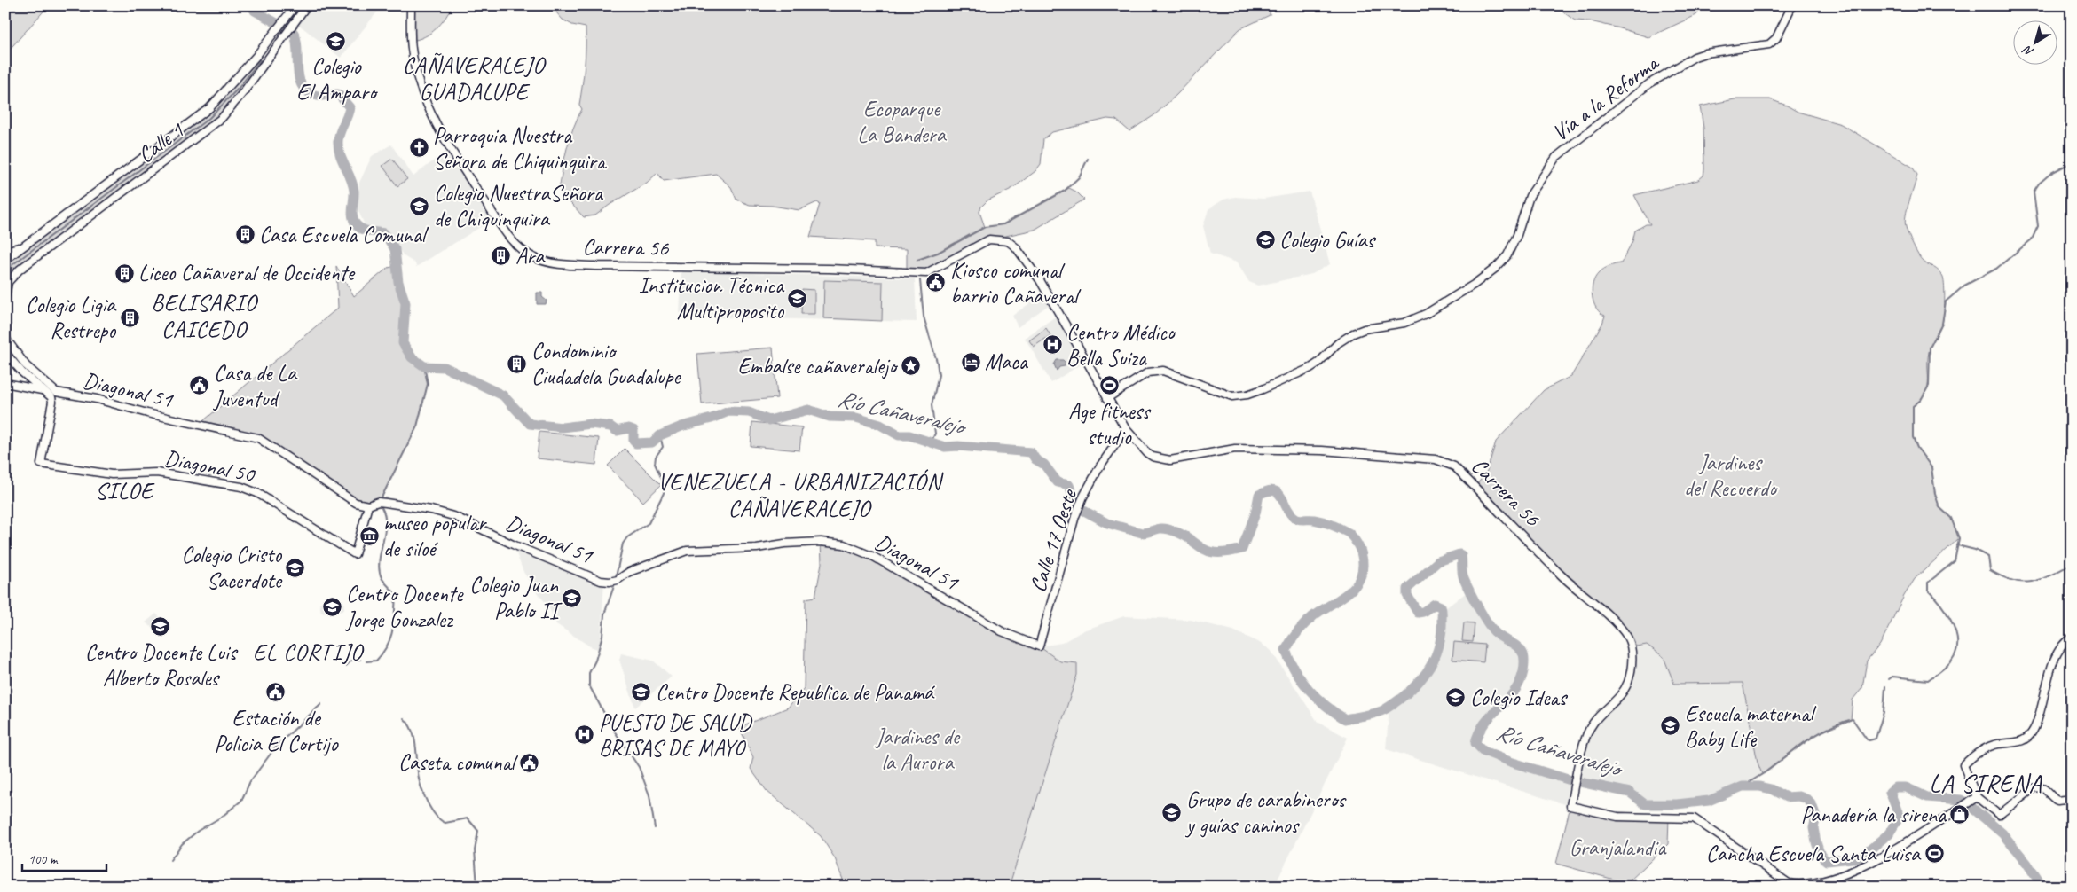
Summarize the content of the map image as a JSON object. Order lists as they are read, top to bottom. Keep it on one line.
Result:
{"streets":{"street":["Vía a la Reforma","Calle 1","Carrera 56","Diagonal 51","Diagonal 50","Calle 17 Oeste"]},"crossings":[["Vía a la Reforma","Carrera 56"],["Carrera 56","Calle 17 Oeste"],["Diagonal 51","Diagonal 50"],["Diagonal 51","Calle 17 Oeste"]],"districts":["CAÑAVERALEJO GUADALUPE","BELISARIO CAICEDO","VENEZUELA - URBANIZACIÓN CAÑAVERALEJO","SILOE","EL CORTIJO","LA SIRENA"],"water":["Río Cañaveralejo"],"parks":["Ecoparque La Bandera","Jardines del Recuerdo","Jardines de la Aurora","Granjalandia"],"places":{"school or university":["Colegio El Amparo","Colegio NuestraSeñora de Chiquinquira","Colegio Guías","Institucion Técnica Multiproposito","Colegio Cristo Sacerdote","Colegio Juan Pablo II","Centro Docente Jorge Gonzalez","Centro Docente Luis Alberto Rosales","Centro Docente Republica de Panamá","Colegio Ideas","Escuela maternal Baby Life","Grupo de carabineros y guías caninos"],"church":["Parroquia Nuestra Señora de Chiquinquira"],"building":["Casa Escuela Comunal","Ara","Liceo Cañaveral de Occidente","Colegio Ligia Restrepo","Condominio Ciudadela Guadalupe"],"public building":["Kiosco comunal barrio Cañaveral","Casa de La Juventud","Estación de Policia El Cortijo","Caseta comunal"],"hospital":["Centro Médico Bella Suiza","PUESTO DE SALUD BRISAS DE MAYO"],"hotel":["Maca"],"place":["Embalse cañaveralejo"],"sports":["Age fitness studio","Cancha Escuela Santa Luisa"],"museum":["museo popular de siloé"],"shop":["Panadería la sirena"]},"scale_bar":"100 m","north":"bottom left"}
